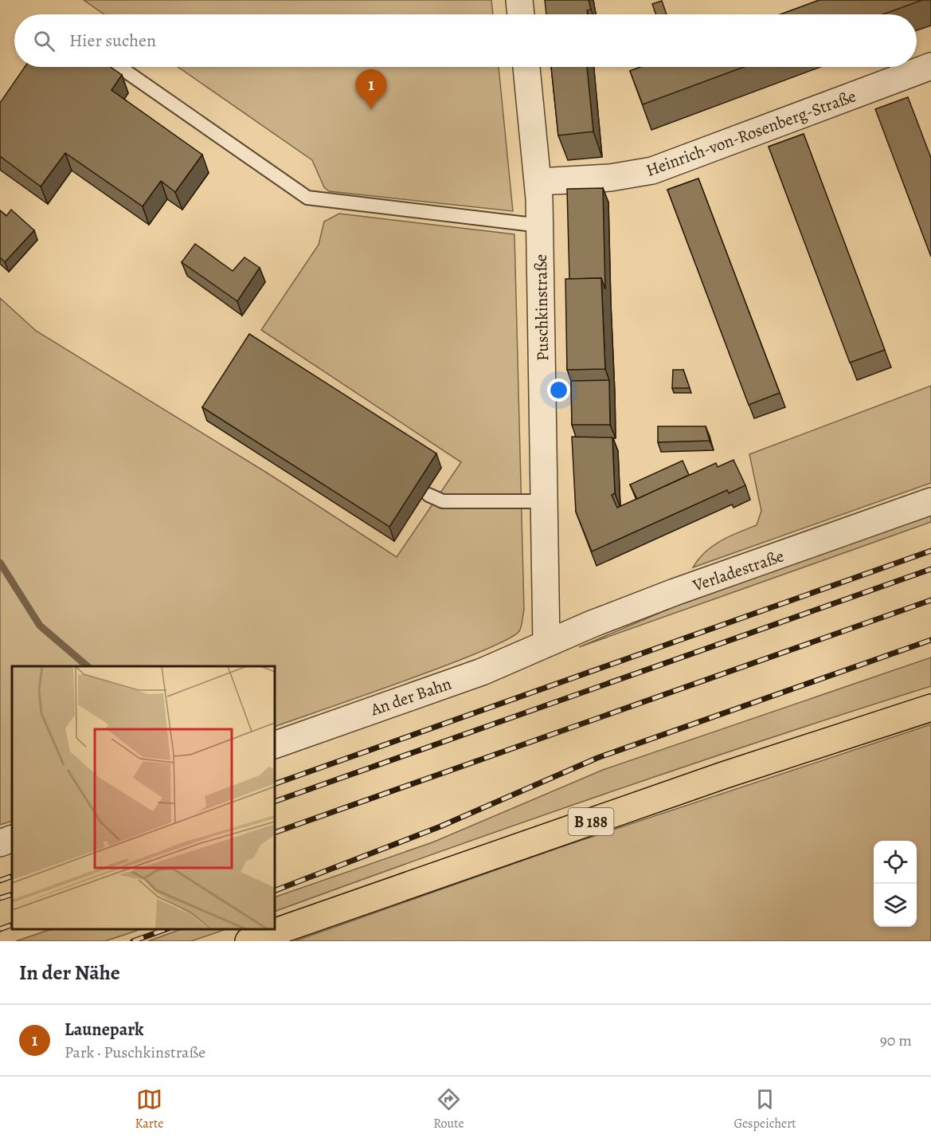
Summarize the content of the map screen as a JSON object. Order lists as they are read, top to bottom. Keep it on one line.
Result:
{"streets":{"main road":["B 188"],"street":["Heinrich-von-Rosenberg-Straße","Puschkinstraße","Verladestraße","An der Bahn"]},"crossings":[["Heinrich-von-Rosenberg-Straße","Puschkinstraße"],["Puschkinstraße","Verladestraße"],["Puschkinstraße","An der Bahn"],["Verladestraße","An der Bahn"]],"page":{"search":"Hier suchen","pins":"1","heading":"In der Nähe","list":[{"mark":"1","name":"Launepark","note":"Park · Puschkinstraße","value":"90 m"}],"nav":["Karte","Route","Gespeichert"]}}
